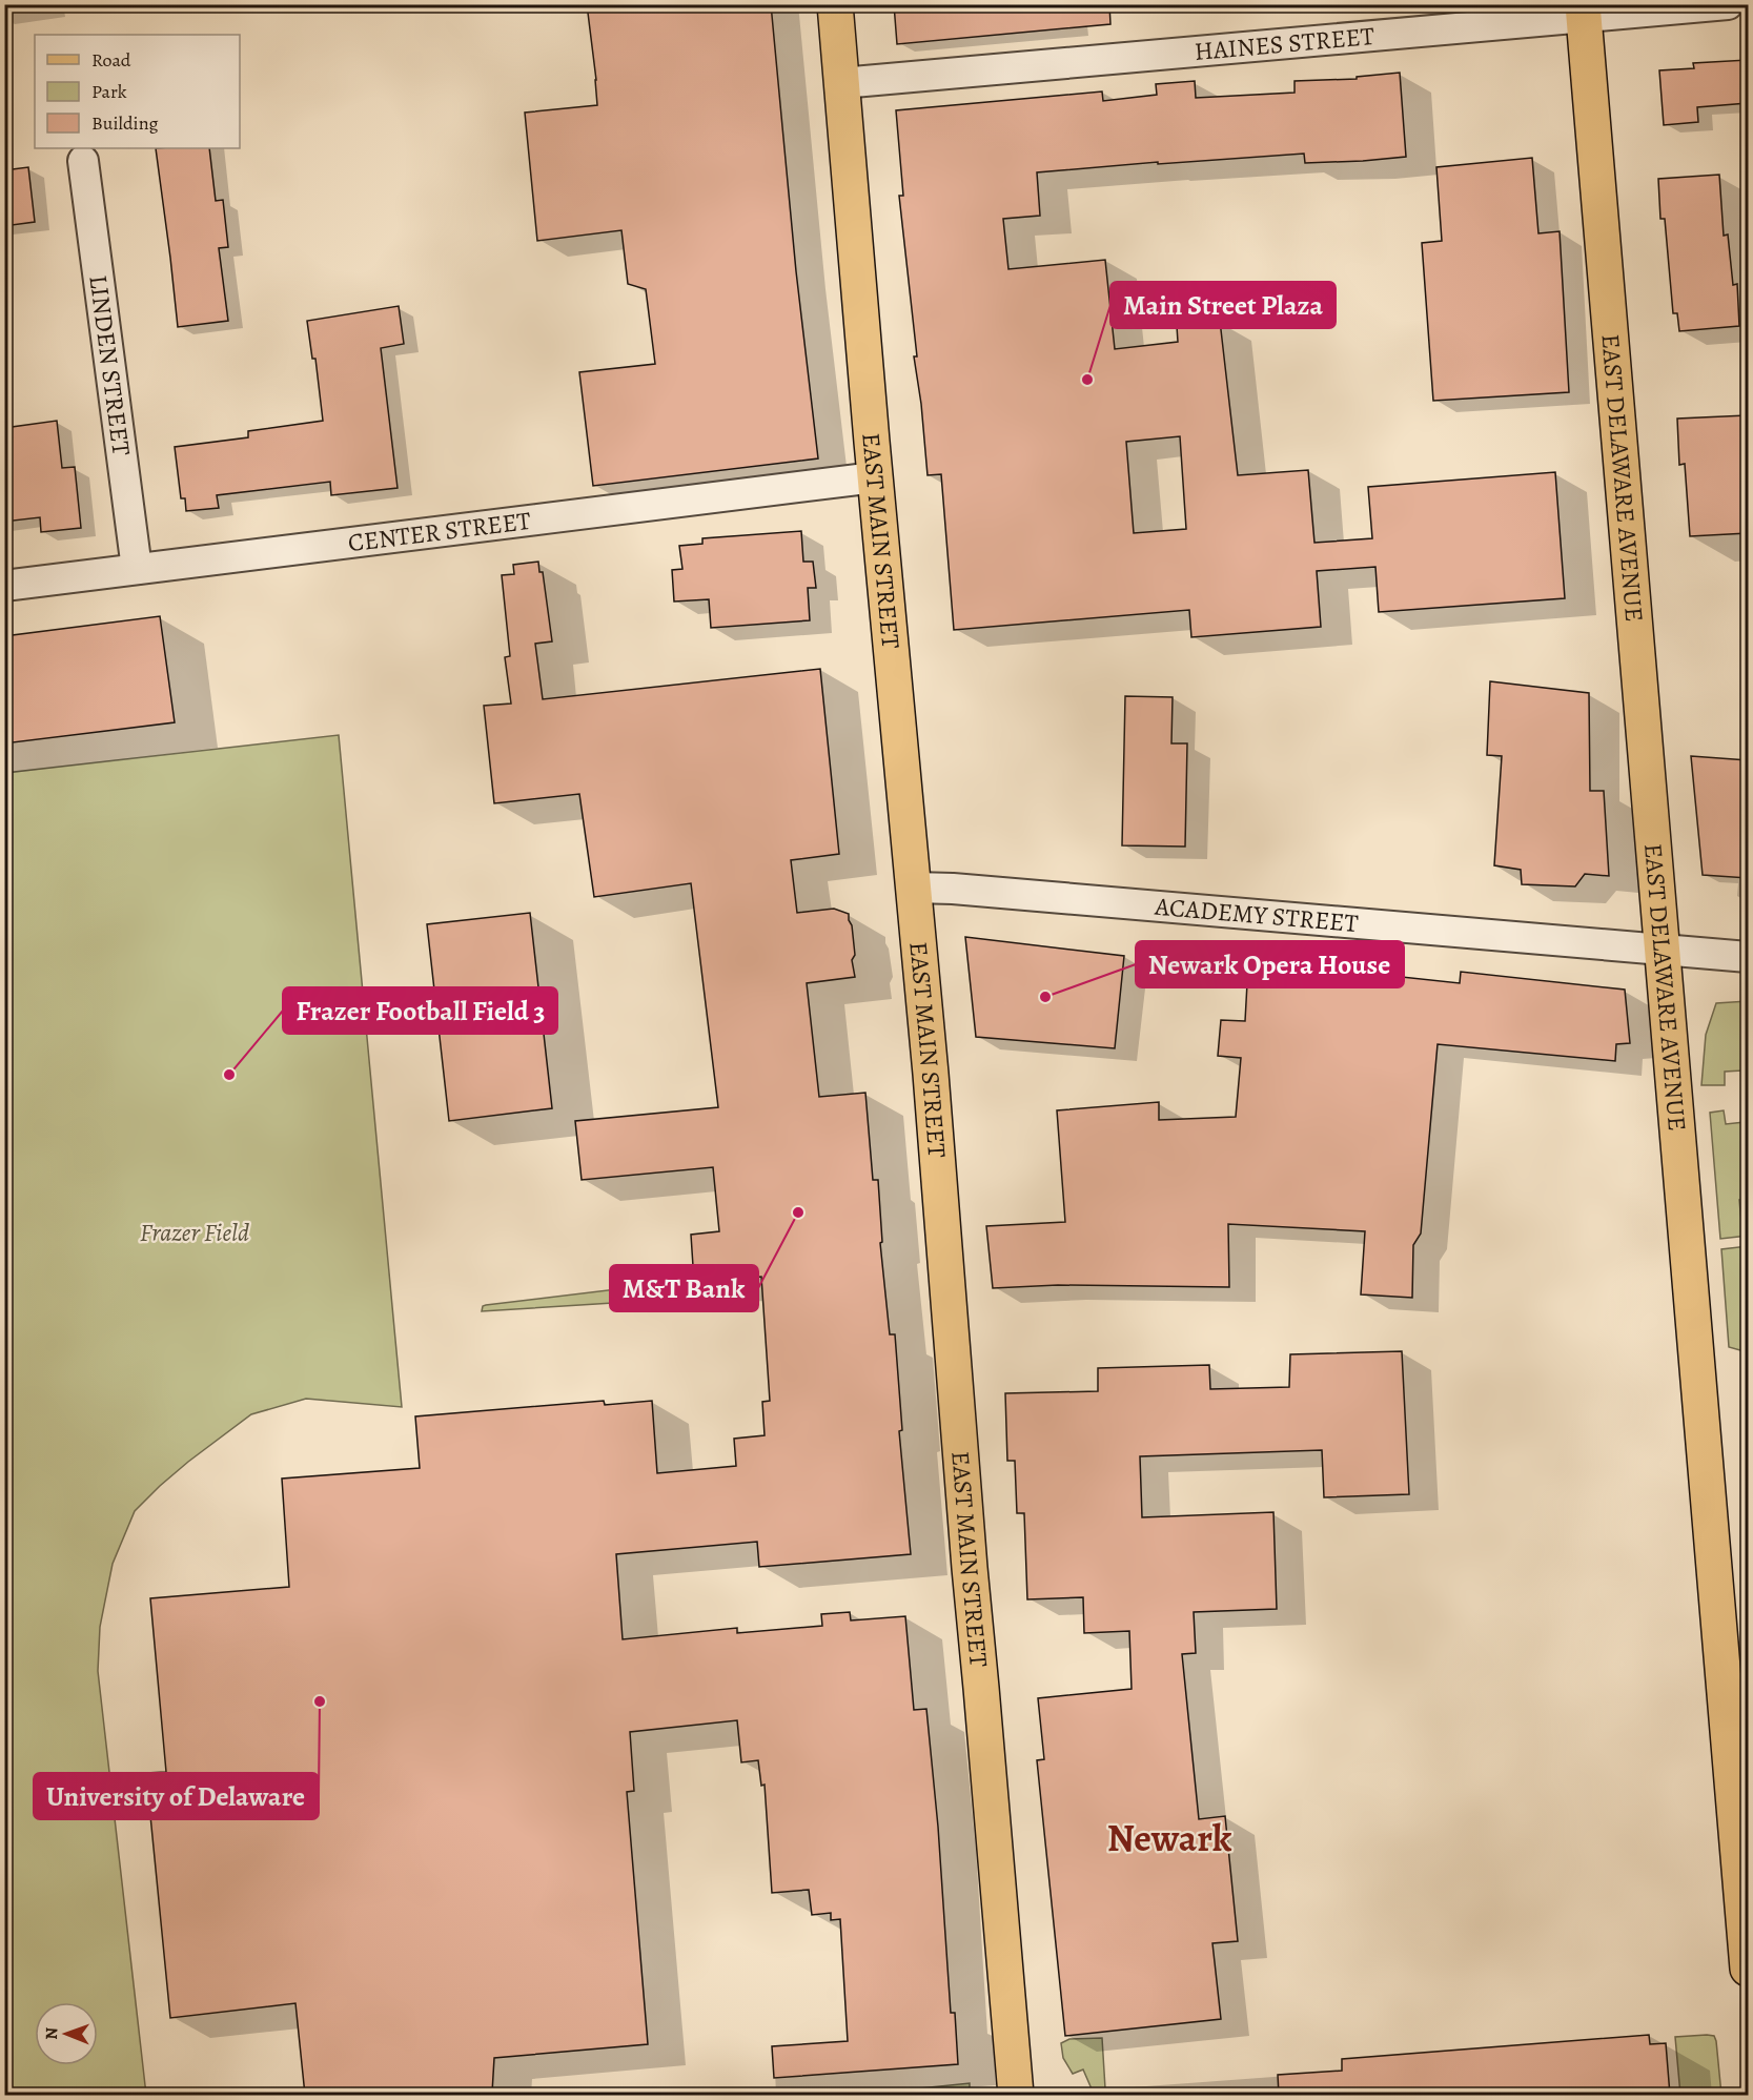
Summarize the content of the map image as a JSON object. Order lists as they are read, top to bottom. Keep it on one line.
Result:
{"streets":{"main road":["EAST DELAWARE AVENUE","EAST MAIN STREET"],"street":["HAINES STREET","LINDEN STREET","CENTER STREET","ACADEMY STREET"]},"crossings":[["HAINES STREET","EAST DELAWARE AVENUE"],["HAINES STREET","EAST MAIN STREET"],["LINDEN STREET","CENTER STREET"],["EAST DELAWARE AVENUE","ACADEMY STREET"],["CENTER STREET","EAST MAIN STREET"],["EAST MAIN STREET","ACADEMY STREET"]],"districts":["Newark"],"parks":["Frazer Field"],"places":["Main Street Plaza","Newark Opera House","Frazer Football Field 3","M&T Bank","University of Delaware"],"legend":["Road","Park","Building"],"north":"left"}
